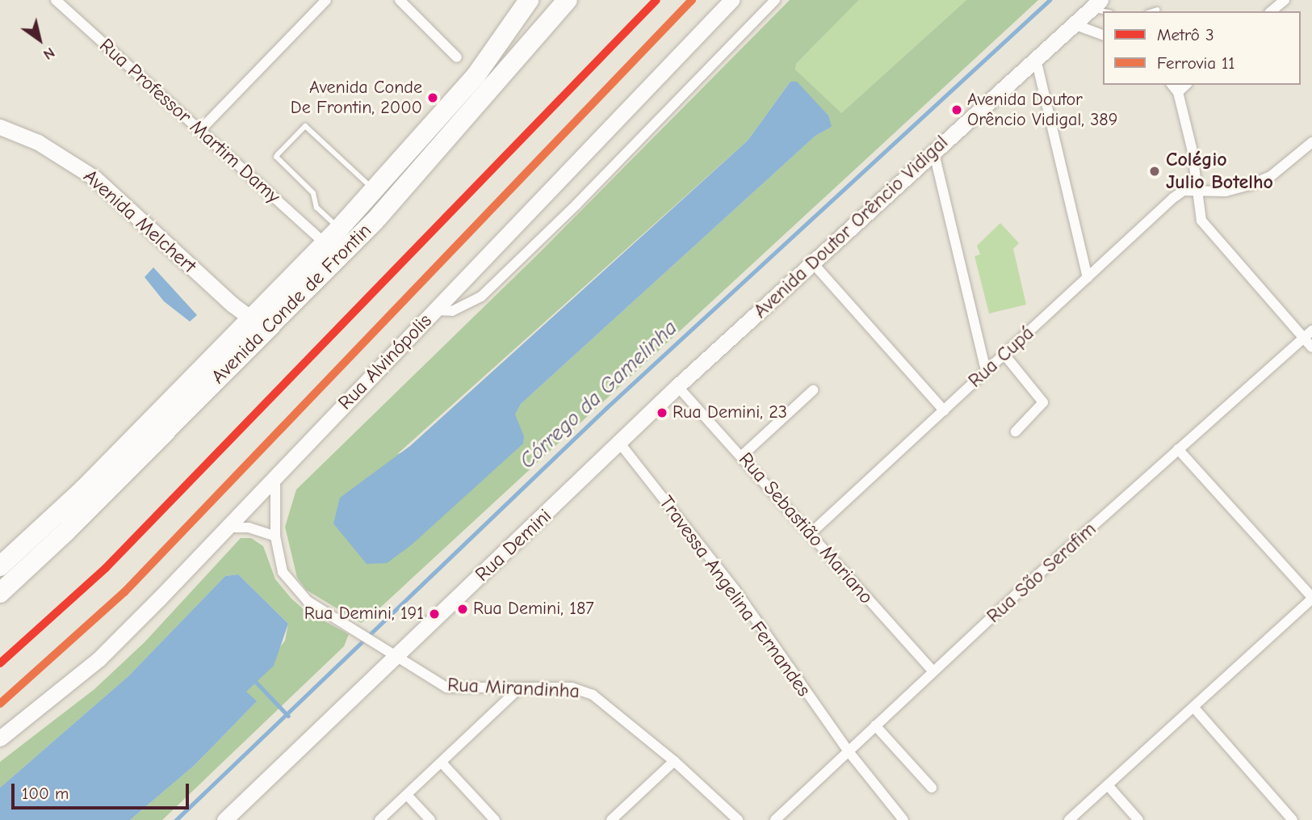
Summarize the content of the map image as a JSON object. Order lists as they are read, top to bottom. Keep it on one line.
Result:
{"streets":{"highway":["Avenida Conde de Frontin"],"street":["Rua Professor Martim Damy","Avenida Melchert","Avenida Doutor Orêncio Vidigal","Rua Cupá","Rua Alvinópolis","Rua Sebastião Mariano","Rua Demini","Rua São Serafim","Travessa Angelina Fernandes","Rua Mirandinha"]},"crossings":[["Rua Professor Martim Damy","Avenida Conde de Frontin"],["Avenida Melchert","Avenida Conde de Frontin"],["Avenida Doutor Orêncio Vidigal","Rua Sebastião Mariano"],["Avenida Doutor Orêncio Vidigal","Rua Demini"],["Rua Cupá","Rua Sebastião Mariano"],["Rua Alvinópolis","Rua Mirandinha"],["Rua Sebastião Mariano","Rua Demini"],["Rua Sebastião Mariano","Rua São Serafim"],["Rua Demini","Travessa Angelina Fernandes"],["Rua Demini","Rua Mirandinha"],["Rua São Serafim","Travessa Angelina Fernandes"]],"water":["Córrego da Gamelinha"],"places":["Avenida Conde De Frontin, 2000","Avenida Doutor Orêncio Vidigal, 389","Colégio Julio Botelho","Rua Demini, 23","Rua Demini, 187","Rua Demini, 191"],"lines":["metro line 3","rail line 11"],"legend":["Metrô 3","Ferrovia 11"],"scale_bar":"100 m","north":"bottom right"}
